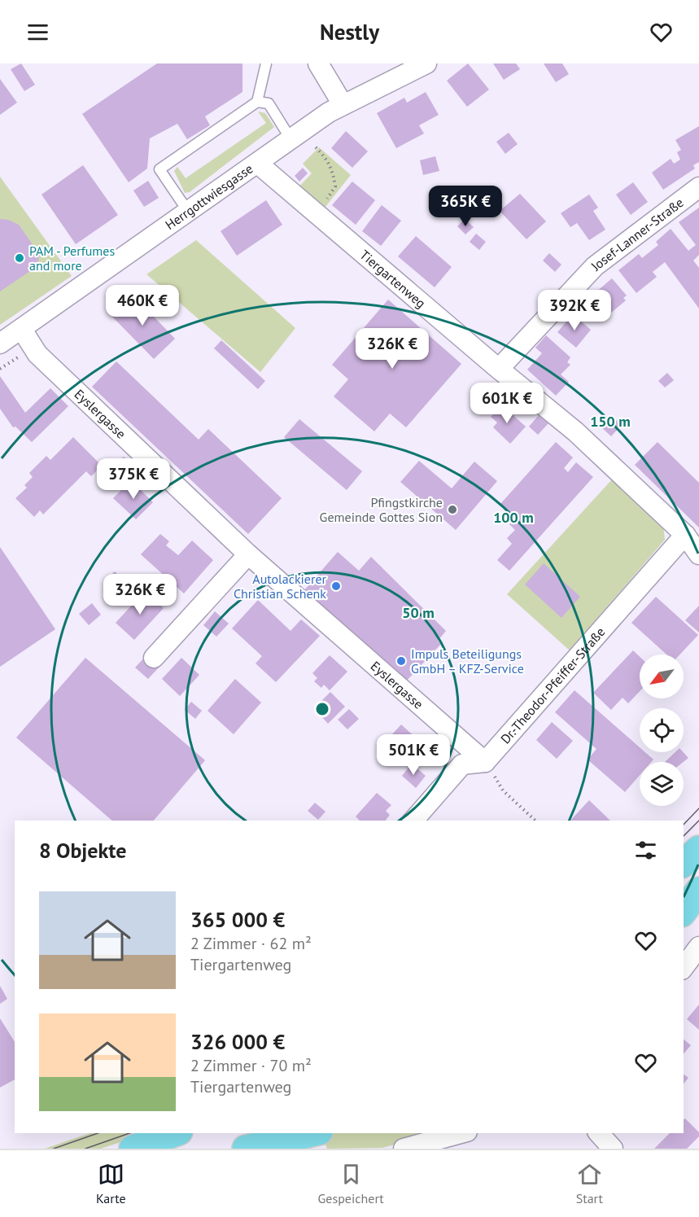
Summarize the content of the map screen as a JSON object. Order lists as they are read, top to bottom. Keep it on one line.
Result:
{"streets":{"street":["Herrgottwiesgasse","Josef-Lanner-Straße","Tiergartenweg","Eyslergasse","Dr.-Theodor-Pfeiffer-Straße"]},"crossings":[["Herrgottwiesgasse","Tiergartenweg"],["Herrgottwiesgasse","Eyslergasse"],["Josef-Lanner-Straße","Tiergartenweg"],["Tiergartenweg","Dr.-Theodor-Pfeiffer-Straße"],["Eyslergasse","Dr.-Theodor-Pfeiffer-Straße"]],"places":["PAM - Perfumes and more","Pfingstkirche Gemeinde Gottes Sion","Autolackierer Christian Schenk","Impuls Beteiligungs GmbH – KFZ-Service"],"north":"bottom left","page":{"header":"Nestly","price":["365K €","460K €","392K €","326K €","601K €","375K €","326K €","501K €"],"heading":"8 Objekte","list":[{"name":"365 000 €","note":"2 Zimmer · 62 m² · Tiergartenweg"},{"name":"326 000 €","note":"2 Zimmer · 70 m² · Tiergartenweg"}],"tabs":["Karte","Gespeichert","Start"]},"rings":["150 m","100 m","50 m"]}
